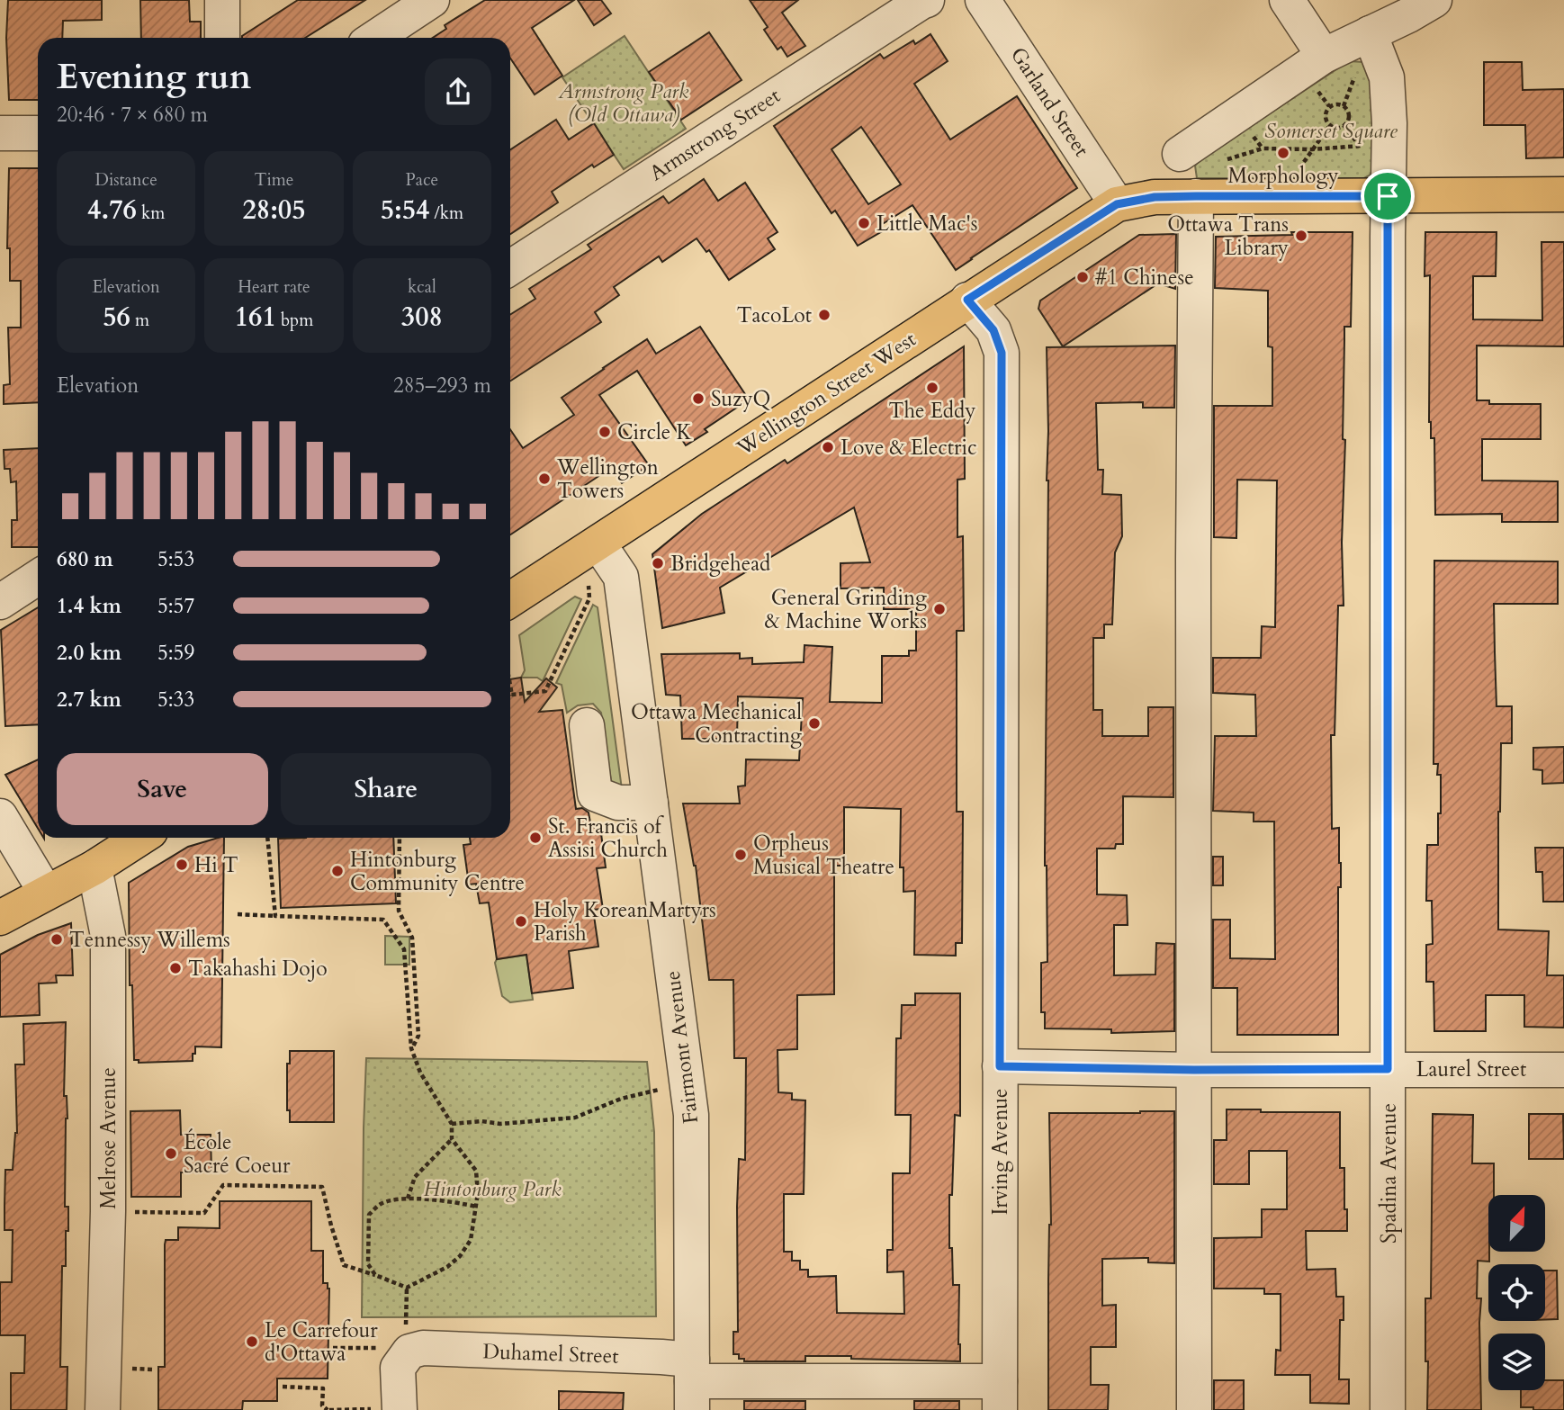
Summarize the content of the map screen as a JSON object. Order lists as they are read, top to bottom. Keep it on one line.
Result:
{"streets":{"main road":["Wellington Street West"],"street":["Garland Street","Armstrong Street","Fairmont Avenue","Laurel Street","Melrose Avenue","Irving Avenue","Spadina Avenue","Duhamel Street"]},"crossings":[["Garland Street","Wellington Street West"],["Wellington Street West","Fairmont Avenue"],["Wellington Street West","Irving Avenue"],["Wellington Street West","Spadina Avenue"],["Fairmont Avenue","Duhamel Street"],["Laurel Street","Irving Avenue"],["Laurel Street","Spadina Avenue"],["Irving Avenue","Duhamel Street"]],"parks":["Armstrong Park (Old Ottawa)","Somerset Square","Hintonburg Park"],"places":["Morphology","Little Mac's","Ottawa Trans Library","#1 Chinese","TacoLot","The Eddy","SuzyQ","Circle K","Love & Electric","Wellington Towers","Bridgehead","General Grinding & Machine Works","Ottawa Mechanical Contracting","St. Francis of Assisi Church","Orpheus Musical Theatre","Hi T","Hintonburg Community Centre","Holy KoreanMartyrs Parish","Tennessy Willems","Takahashi Dojo","École Sacré Coeur","Le Carrefour d'Ottawa"],"north":"top right","page":{"heading":["Evening run","20:46 · 7 × 680 m"],"stats":[["Distance","4.76 km"],["Time","28:05"],["Pace","5:54 /km"],["Elevation","56 m"],["Heart rate","161 bpm"],["kcal","308"]],"chart":["Elevation","285–293 m"],"list":[{"name":"680 m","note":"5:53"},{"name":"1.4 km","note":"5:57"},{"name":"2.0 km","note":"5:59"},{"name":"2.7 km","note":"5:33"}],"buttons":["Save","Share"]}}
